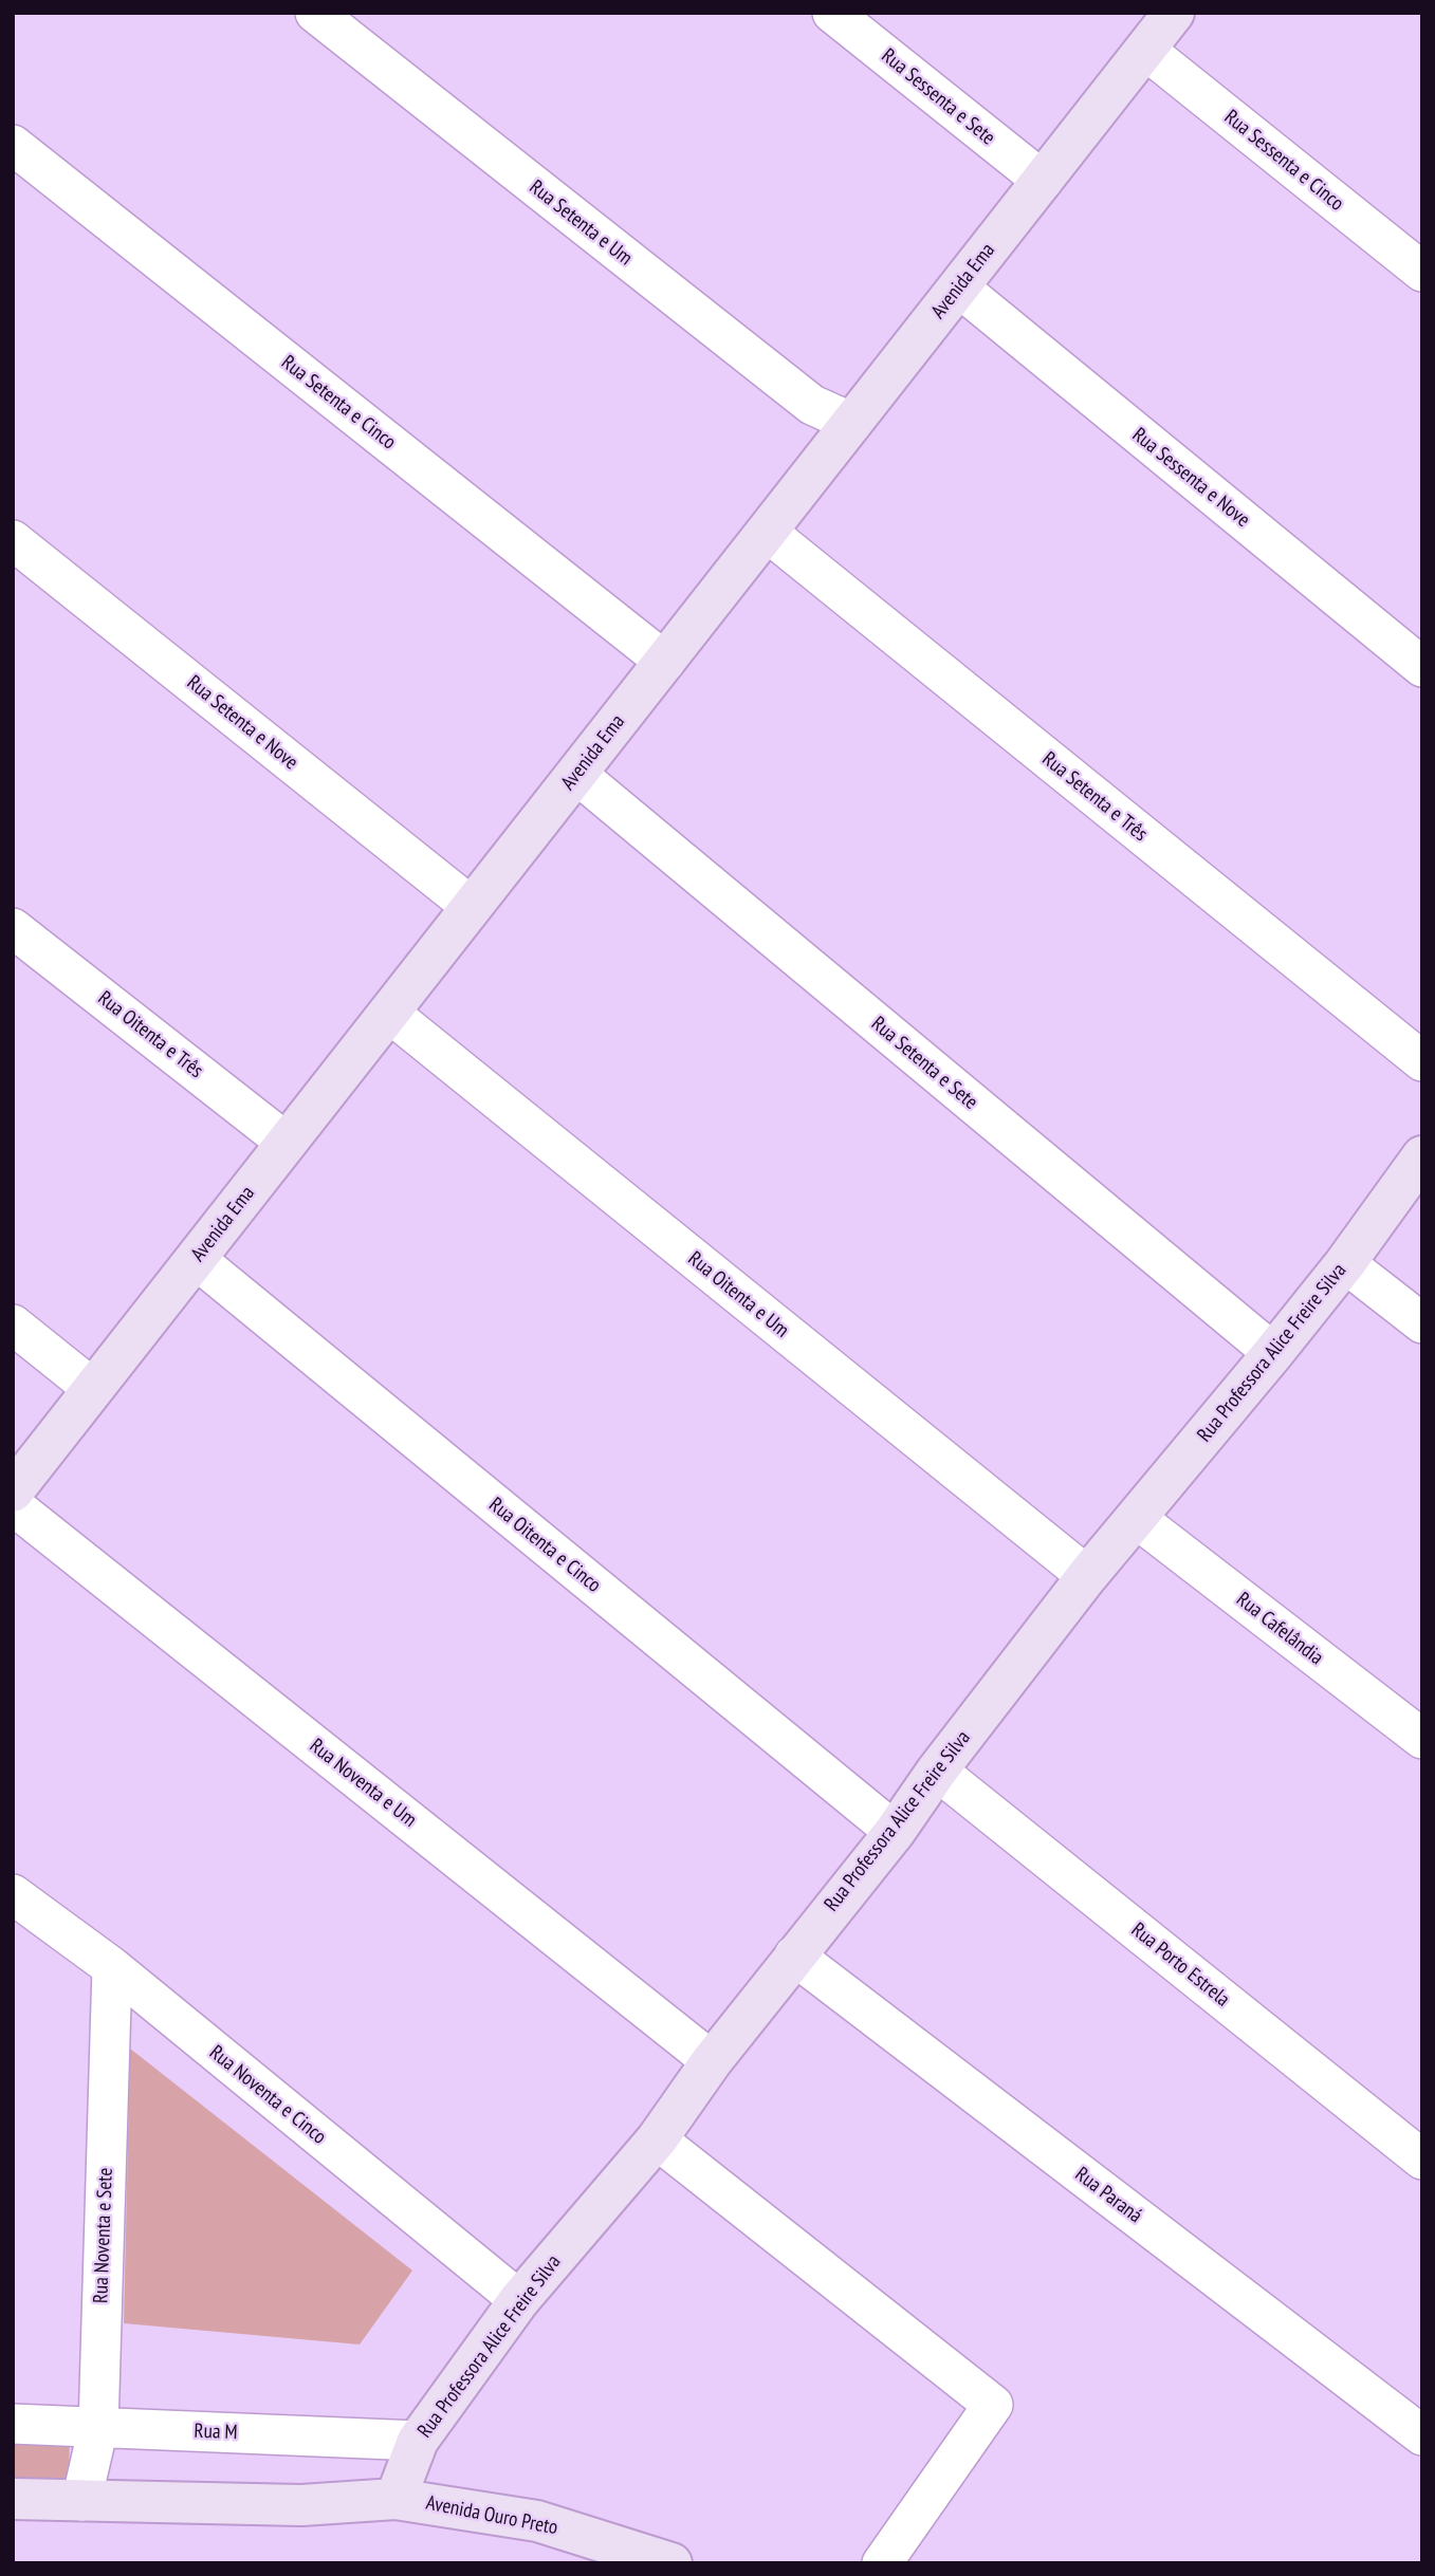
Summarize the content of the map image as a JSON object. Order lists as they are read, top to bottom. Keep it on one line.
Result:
{"streets":{"street":["Rua Sessenta e Sete","Rua Sessenta e Cinco","Rua Setenta e Um","Avenida Ema","Rua Setenta e Cinco","Rua Sessenta e Nove","Rua Setenta e Nove","Rua Setenta e Três","Rua Oitenta e Três","Rua Setenta e Sete","Rua Oitenta e Um","Rua Professora Alice Freire Silva","Rua Oitenta e Cinco","Rua Cafelândia","Rua Noventa e Um","Rua Porto Estrela","Rua Noventa e Cinco","Rua Paraná","Rua Noventa e Sete","Rua M","Avenida Ouro Preto"]},"crossings":[["Rua Sessenta e Sete","Avenida Ema"],["Rua Sessenta e Cinco","Avenida Ema"],["Rua Setenta e Um","Avenida Ema"],["Avenida Ema","Rua Setenta e Cinco"],["Avenida Ema","Rua Sessenta e Nove"],["Avenida Ema","Rua Setenta e Nove"],["Avenida Ema","Rua Setenta e Três"],["Avenida Ema","Rua Oitenta e Três"],["Avenida Ema","Rua Setenta e Sete"],["Avenida Ema","Rua Oitenta e Um"],["Avenida Ema","Rua Oitenta e Cinco"],["Rua Setenta e Sete","Rua Professora Alice Freire Silva"],["Rua Oitenta e Um","Rua Professora Alice Freire Silva"],["Rua Professora Alice Freire Silva","Rua Oitenta e Cinco"],["Rua Professora Alice Freire Silva","Rua Cafelândia"],["Rua Professora Alice Freire Silva","Rua Noventa e Um"],["Rua Professora Alice Freire Silva","Rua Porto Estrela"],["Rua Professora Alice Freire Silva","Rua Noventa e Cinco"],["Rua Professora Alice Freire Silva","Rua Paraná"],["Rua Professora Alice Freire Silva","Rua M"],["Rua Professora Alice Freire Silva","Avenida Ouro Preto"],["Rua Noventa e Cinco","Rua Noventa e Sete"],["Rua Noventa e Sete","Rua M"]]}
